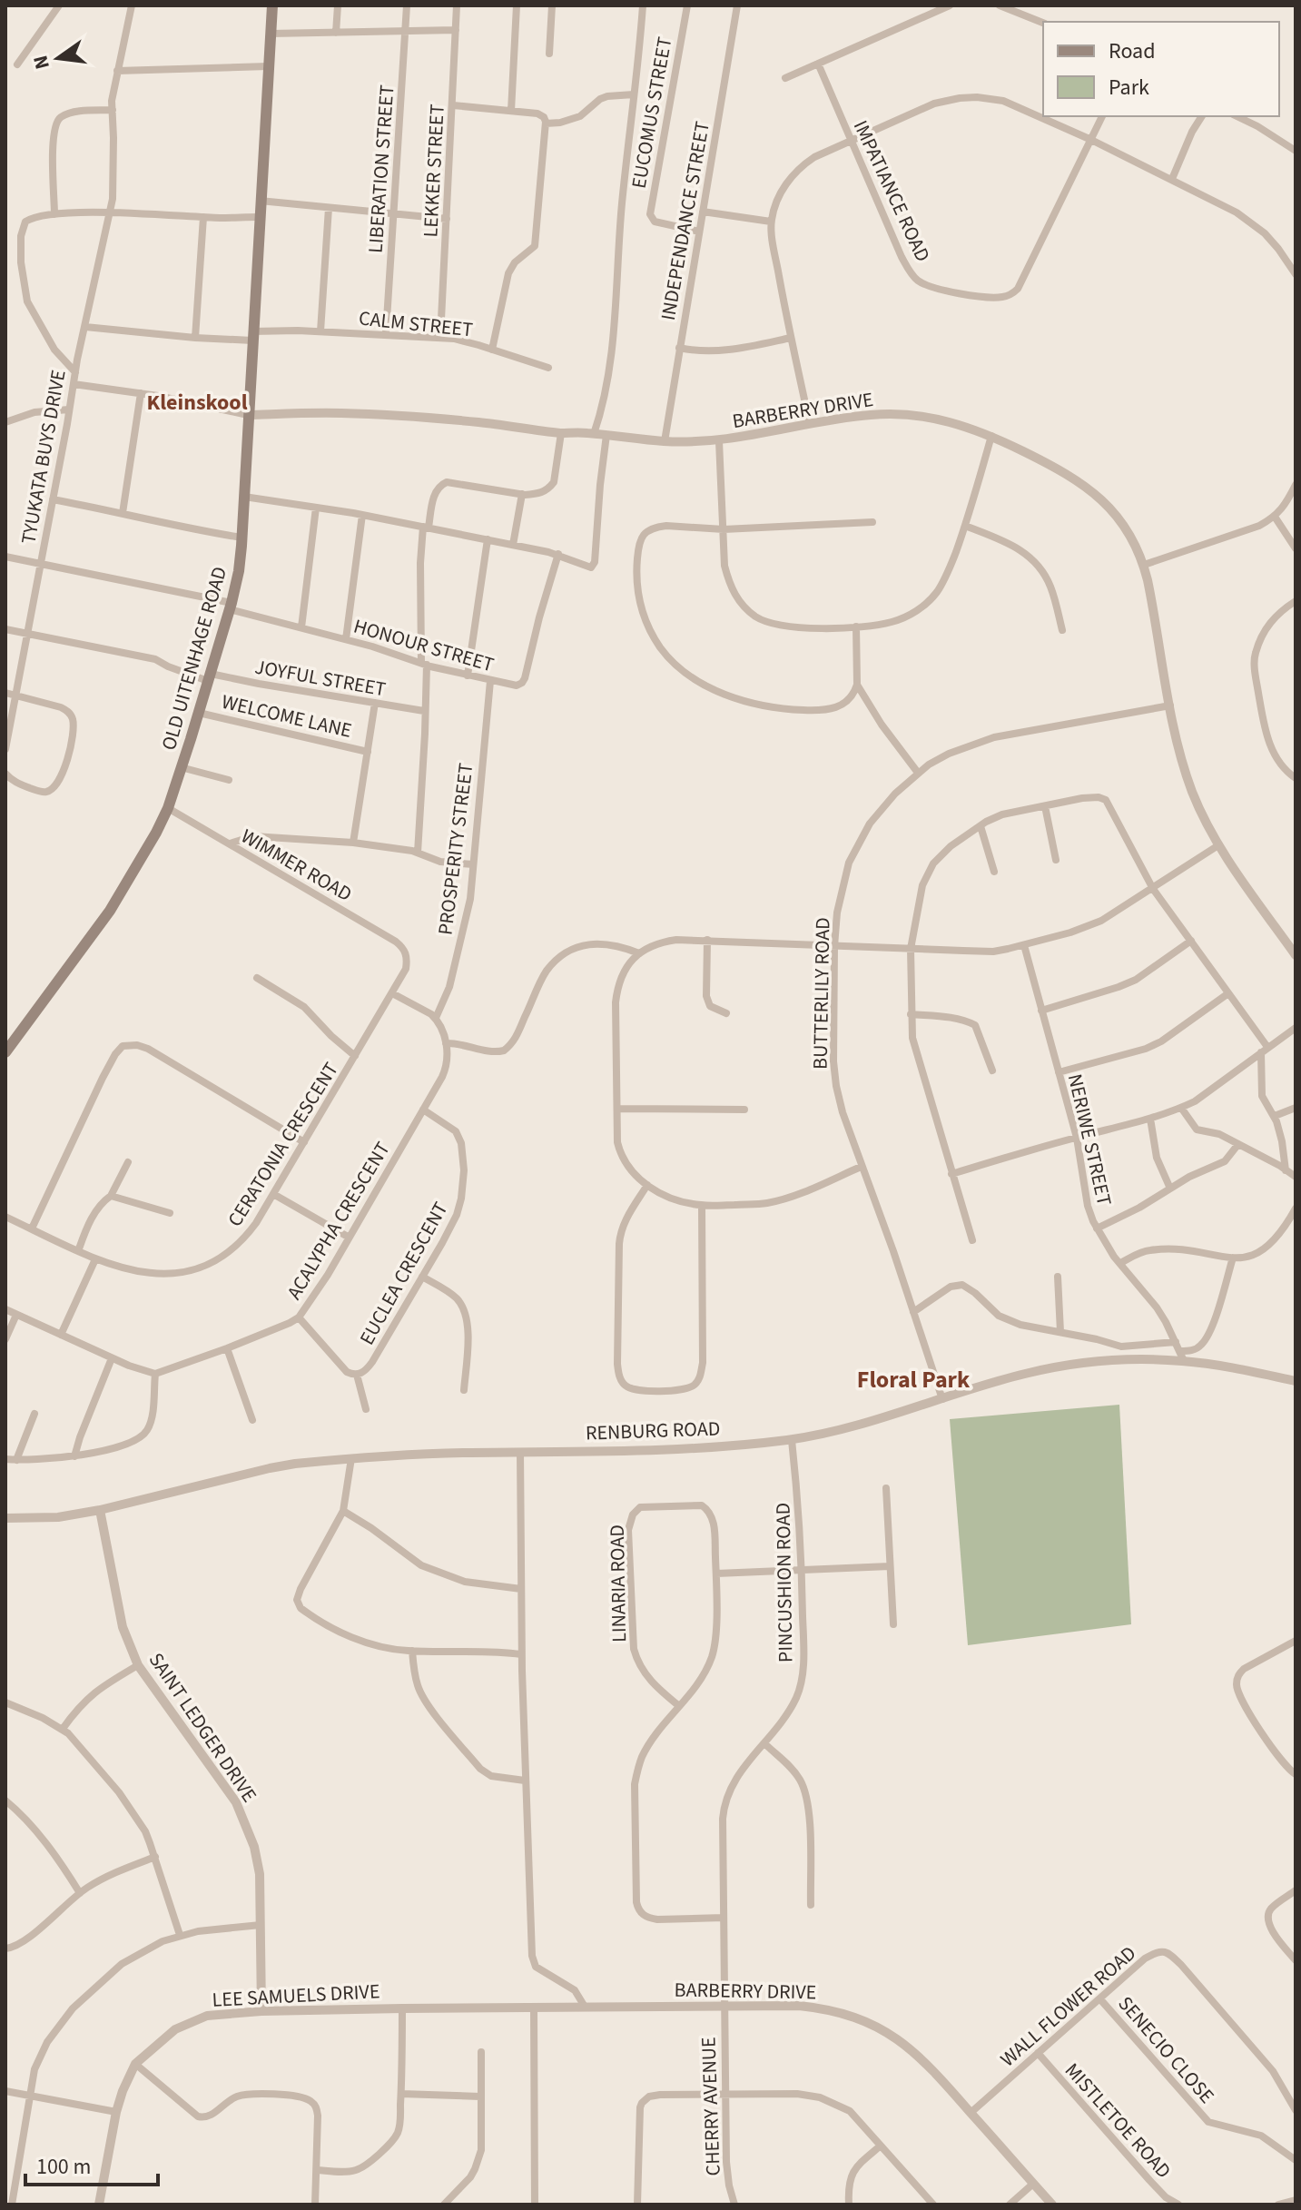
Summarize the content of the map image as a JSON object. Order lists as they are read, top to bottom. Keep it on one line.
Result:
{"streets":{"main road":["OLD UITENHAGE ROAD"],"street":["EUCOMUS STREET","LIBERATION STREET","LEKKER STREET","IMPATIANCE ROAD","INDEPENDANCE STREET","CALM STREET","BARBERRY DRIVE","TYUKATA BUYS DRIVE","HONOUR STREET","JOYFUL STREET","WELCOME LANE","PROSPERITY STREET","WIMMER ROAD","BUTTERLILY ROAD","NERIWE STREET","CERATONIA CRESCENT","ACALYPHA CRESCENT","EUCLEA CRESCENT","RENBURG ROAD","PINCUSHION ROAD","LINARIA ROAD","SAINT LEDGER DRIVE","LEE SAMUELS DRIVE","WALL FLOWER ROAD","SENECIO CLOSE","CHERRY AVENUE","MISTLETOE ROAD"]},"crossings":[["EUCOMUS STREET","INDEPENDANCE STREET"],["LIBERATION STREET","CALM STREET"],["LEKKER STREET","CALM STREET"],["INDEPENDANCE STREET","BARBERRY DRIVE"],["CALM STREET","TYUKATA BUYS DRIVE"],["CALM STREET","OLD UITENHAGE ROAD"],["BARBERRY DRIVE","OLD UITENHAGE ROAD"],["BARBERRY DRIVE","BUTTERLILY ROAD"],["BARBERRY DRIVE","PINCUSHION ROAD"],["BARBERRY DRIVE","LEE SAMUELS DRIVE"],["BARBERRY DRIVE","WALL FLOWER ROAD"],["BARBERRY DRIVE","CHERRY AVENUE"],["TYUKATA BUYS DRIVE","HONOUR STREET"],["TYUKATA BUYS DRIVE","JOYFUL STREET"],["HONOUR STREET","OLD UITENHAGE ROAD"],["HONOUR STREET","PROSPERITY STREET"],["OLD UITENHAGE ROAD","JOYFUL STREET"],["OLD UITENHAGE ROAD","WELCOME LANE"],["OLD UITENHAGE ROAD","WIMMER ROAD"],["PROSPERITY STREET","ACALYPHA CRESCENT"],["WIMMER ROAD","CERATONIA CRESCENT"],["BUTTERLILY ROAD","RENBURG ROAD"],["NERIWE STREET","RENBURG ROAD"],["ACALYPHA CRESCENT","EUCLEA CRESCENT"],["RENBURG ROAD","PINCUSHION ROAD"],["RENBURG ROAD","SAINT LEDGER DRIVE"],["PINCUSHION ROAD","CHERRY AVENUE"],["SAINT LEDGER DRIVE","LEE SAMUELS DRIVE"],["WALL FLOWER ROAD","SENECIO CLOSE"],["WALL FLOWER ROAD","MISTLETOE ROAD"]],"districts":["Kleinskool","Floral Park"],"legend":["Road","Park"],"scale_bar":"100 m","north":"left"}
